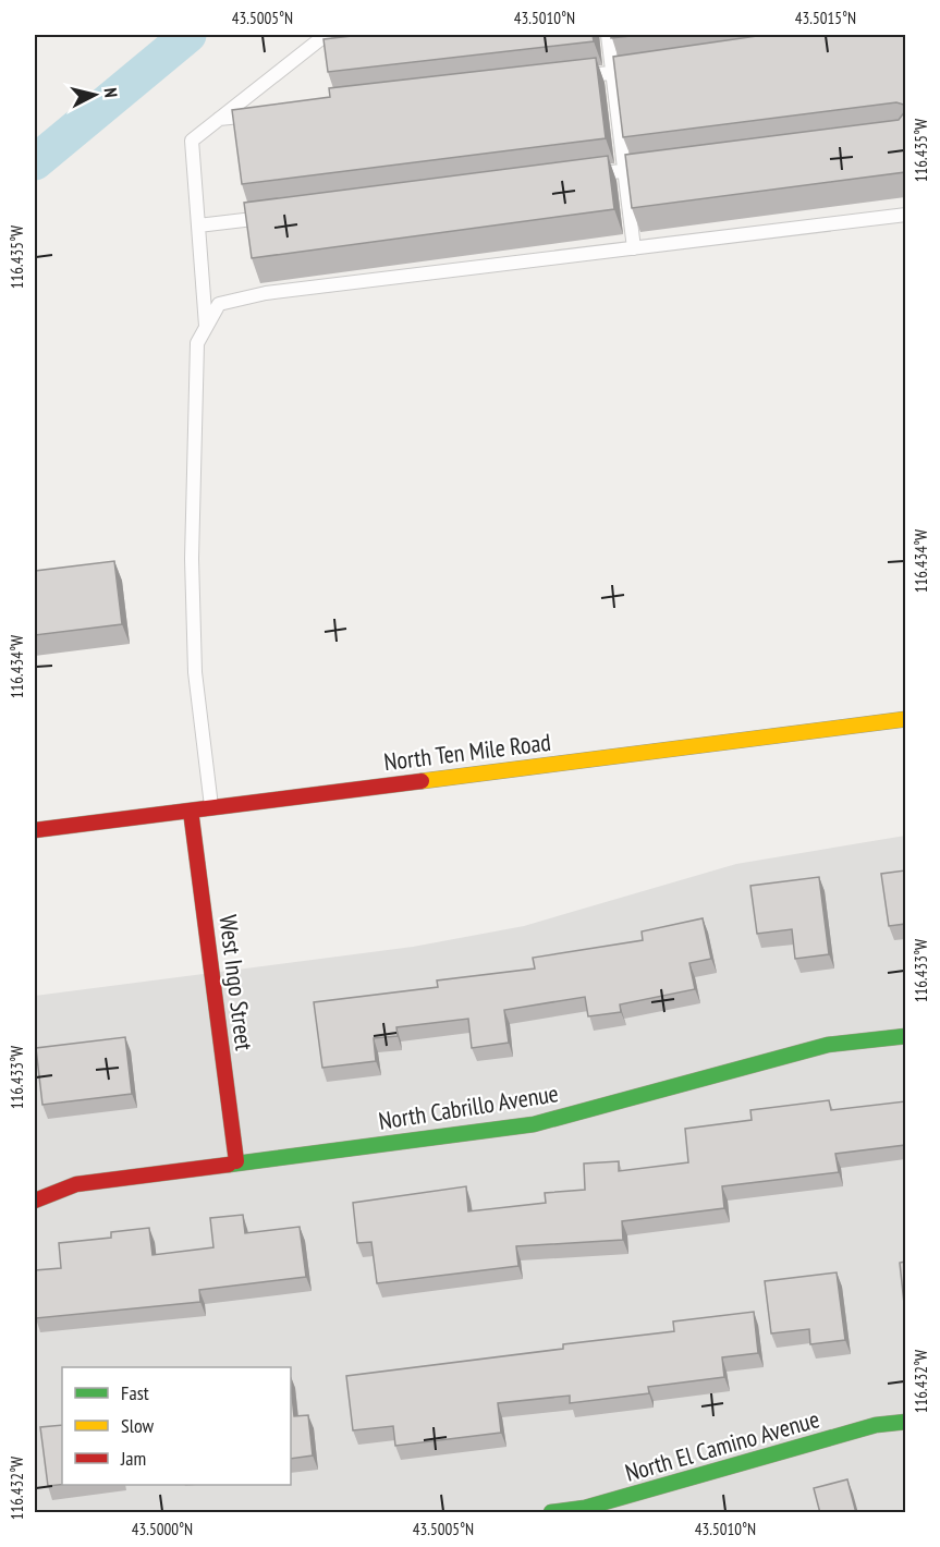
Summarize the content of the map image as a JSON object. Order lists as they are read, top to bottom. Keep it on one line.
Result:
{"streets":{"street":["North Ten Mile Road","West Ingo Street","North Cabrillo Avenue","North El Camino Avenue"]},"crossings":[["North Ten Mile Road","West Ingo Street"],["West Ingo Street","North Cabrillo Avenue"]],"legend":["Fast","Slow","Jam"],"north":"right","coordinates":["43.5005°N","43.5010°N","43.5015°N","116.435°W","116.434°W","116.433°W","116.432°W","43.5000°N"]}
